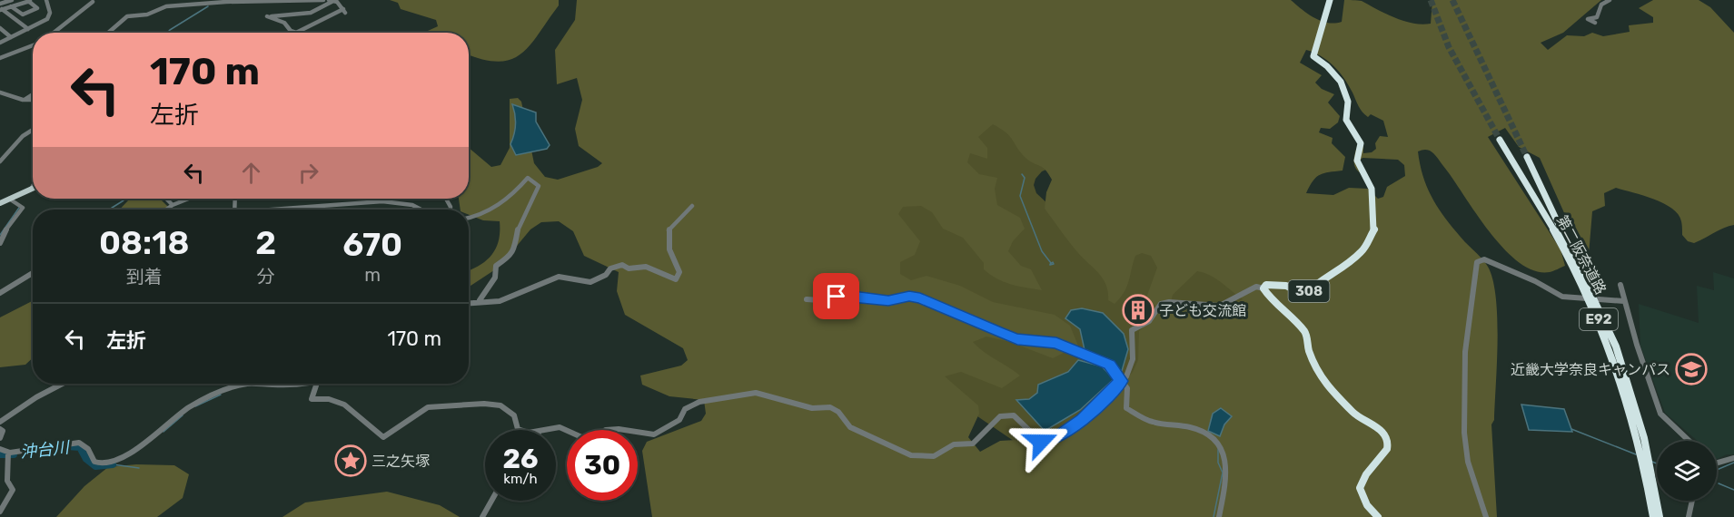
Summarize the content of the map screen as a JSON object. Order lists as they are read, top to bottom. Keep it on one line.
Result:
{"streets":{"highway":["第二阪奈道路","308","E92"]},"water":["沖台川"],"places":{"building":["子ども交流館"],"school or university":["近畿大学奈良キャンパス"],"place":["三之矢塚"]},"page":{"turn":["170 m","左折"],"eta":["08:18","到着","2","分","670","m"],"list":[{"name":"左折","value":"170 m"}],"speed":"26 km/h","limit":"30"}}
